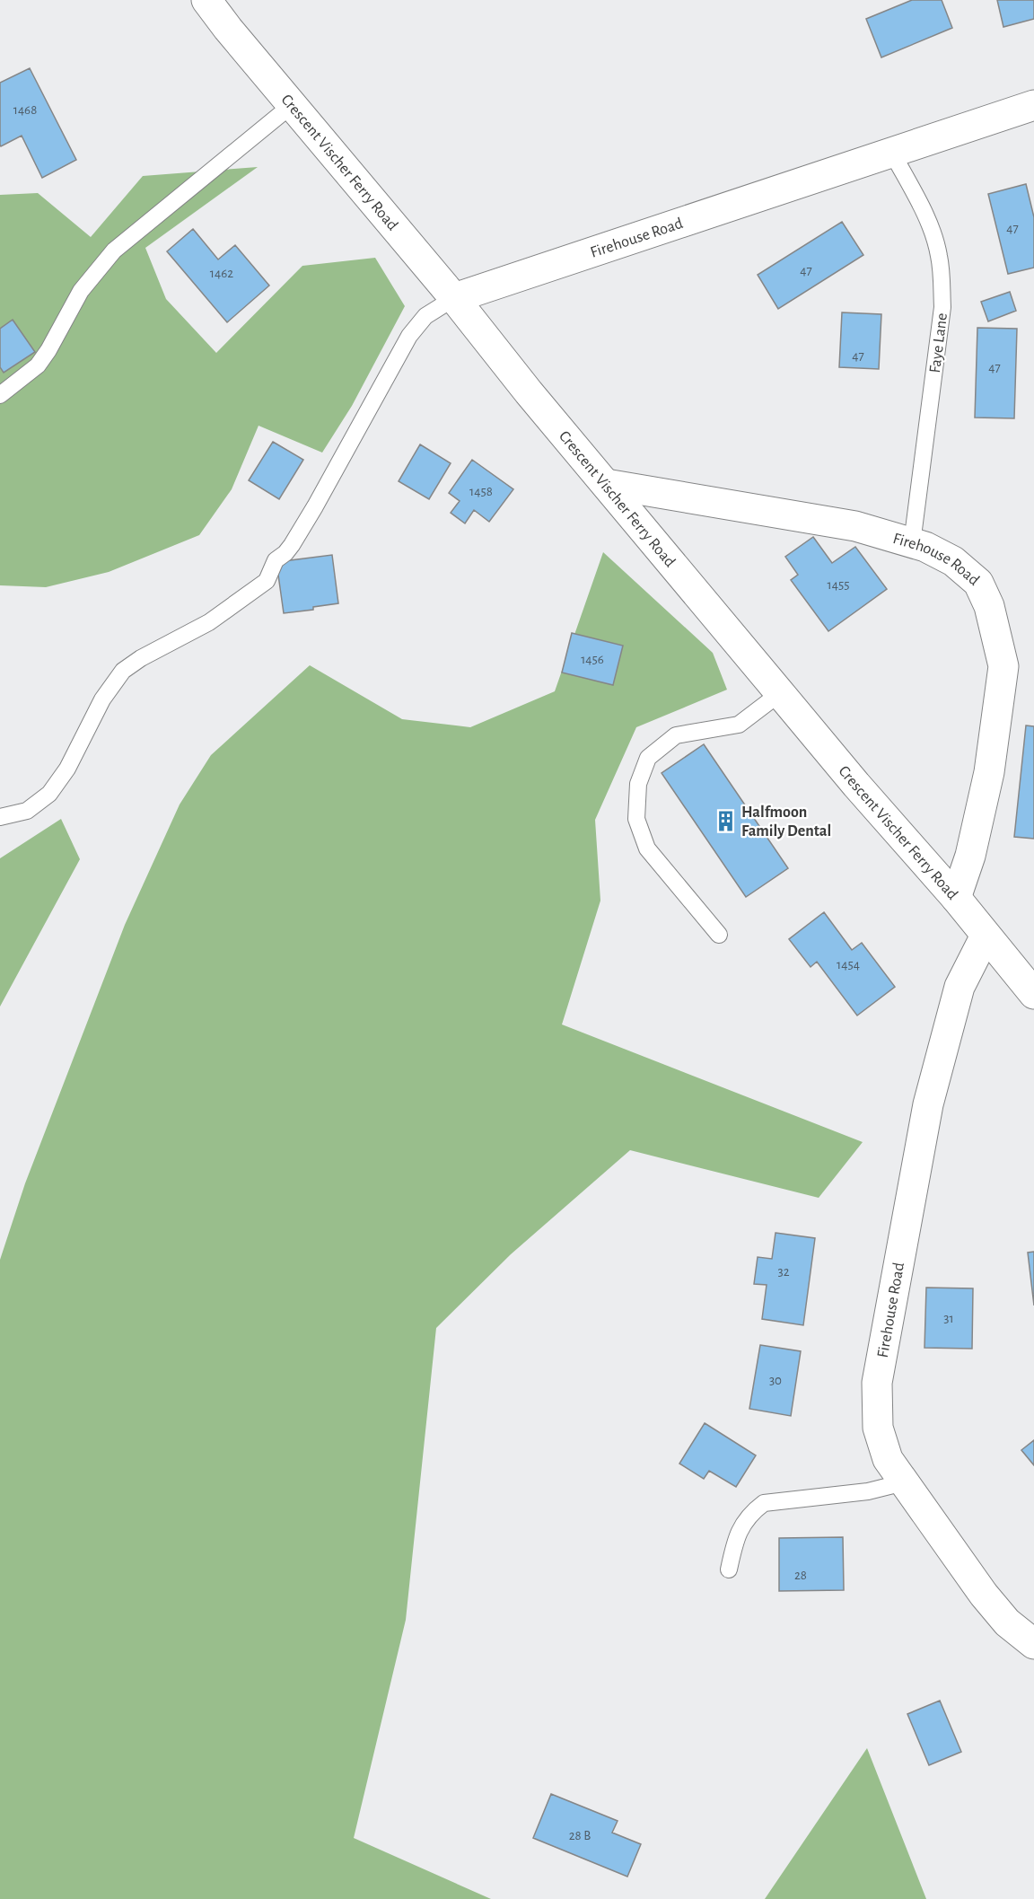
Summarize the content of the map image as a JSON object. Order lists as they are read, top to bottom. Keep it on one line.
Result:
{"streets":{"street":["Crescent Vischer Ferry Road","Firehouse Road"],"lane":["Faye Lane"]},"crossings":[["Crescent Vischer Ferry Road","Firehouse Road"],["Firehouse Road","Faye Lane"]],"places":{"building":["Halfmoon Family Dental"]},"house_numbers":["1468","47","47","1462","47","47","1458","1455","1456","1454","32","31","30","28","28 B"]}
